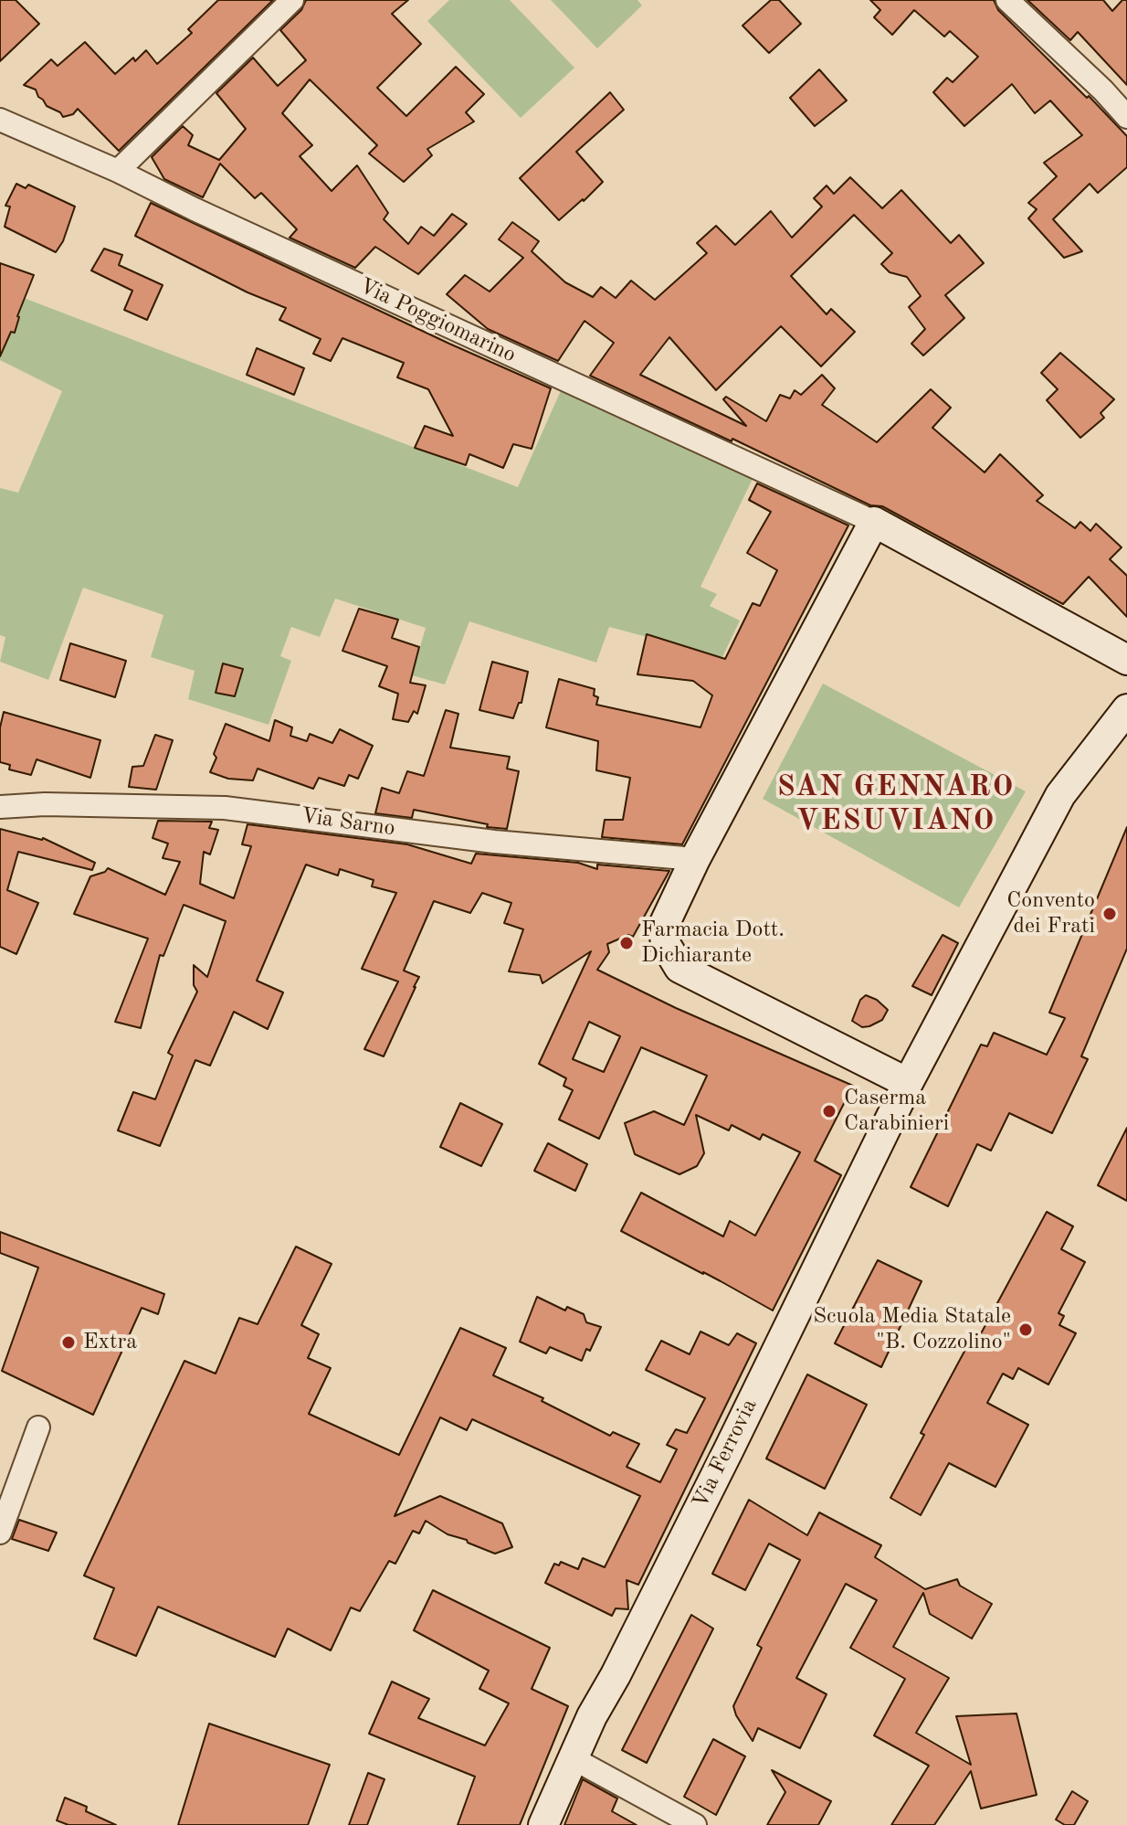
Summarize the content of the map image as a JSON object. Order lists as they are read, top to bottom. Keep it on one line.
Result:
{"streets":{"main road":["Via Ferrovia"],"street":["Via Poggiomarino","Via Sarno"]},"districts":["SAN GENNARO VESUVIANO"],"places":["Convento dei Frati","Farmacia Dott. Dichiarante","Caserma Carabinieri","Scuola Media Statale \"B. Cozzolino\"","Extra"]}
